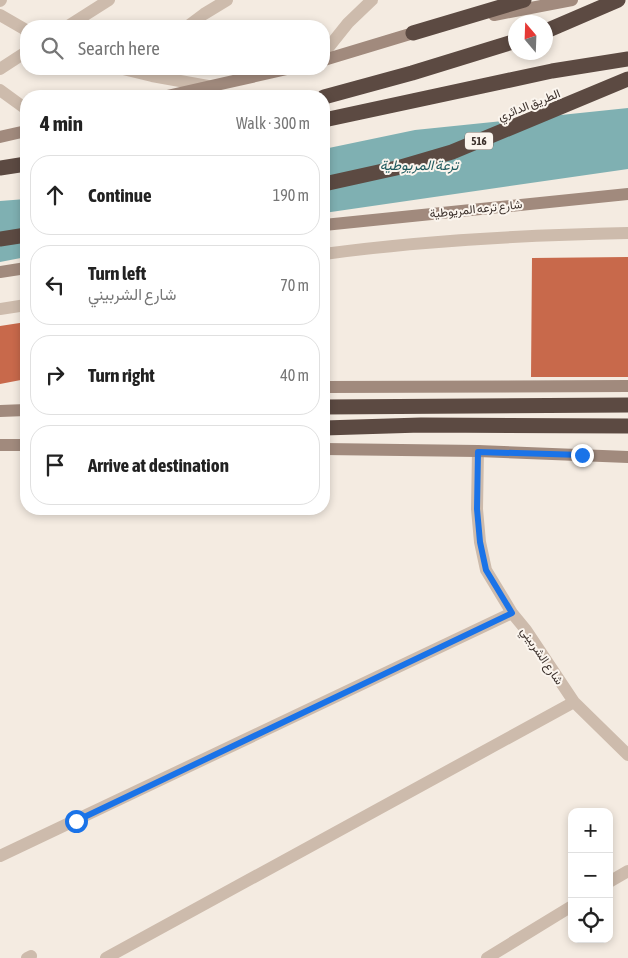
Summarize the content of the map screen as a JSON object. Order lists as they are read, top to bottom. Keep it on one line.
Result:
{"streets":{"highway":["الطريق الدائري","516"],"main road":["شارع ترعه المريوطية"],"street":["شارع الشربيني"]},"water":["ترعة المريوطية"],"north":"top","page":{"search":"Search here","heading":["4 min","Walk · 300 m"],"list":[["Continue","190 m"],["Turn left","شارع الشربيني","70 m"],["Turn right","40 m"],"Arrive at destination"],"map_buttons":["+","−"]}}
